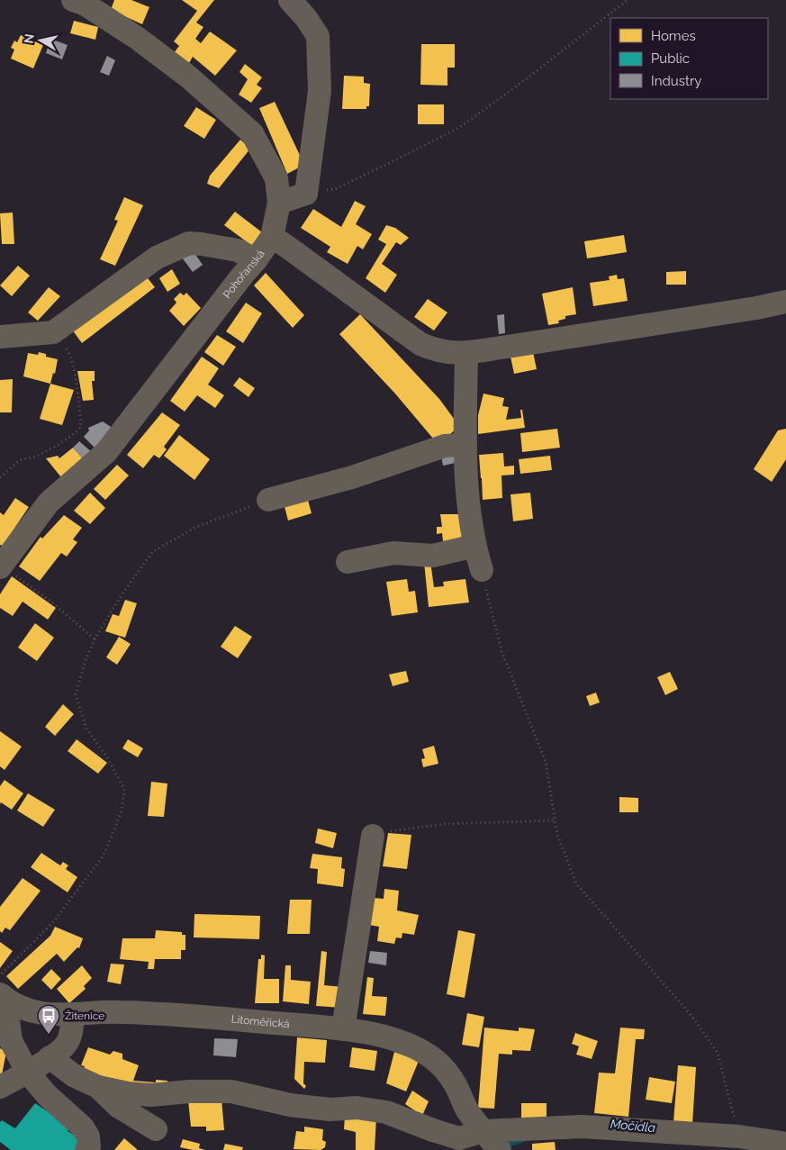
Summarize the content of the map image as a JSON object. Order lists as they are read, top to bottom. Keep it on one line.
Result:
{"streets":{"street":["Pohořanská","Litoměřická"]},"water":["Močidla"],"places":{"bus stop":["Žitenice"]},"legend":["Homes","Public","Industry"],"north":"left"}
